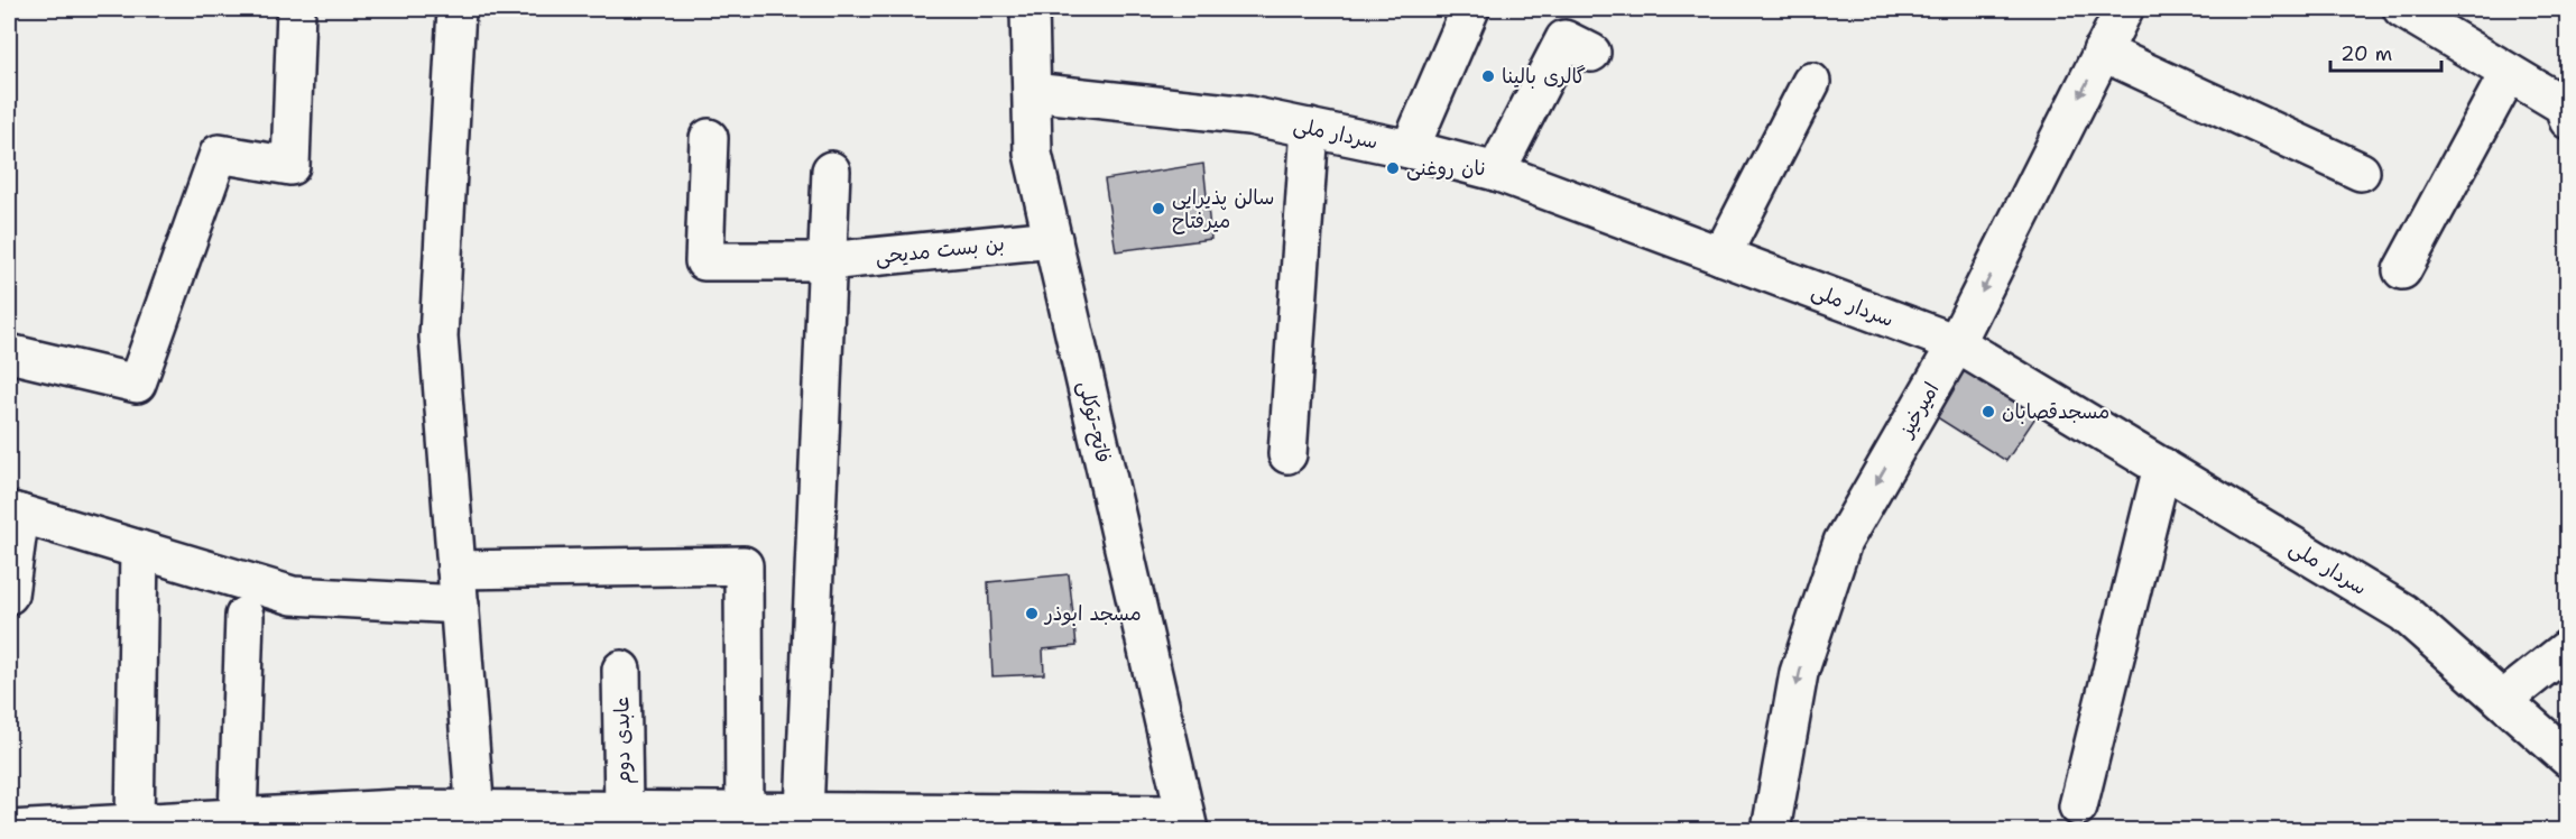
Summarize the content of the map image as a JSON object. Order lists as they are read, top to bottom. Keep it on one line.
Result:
{"streets":{"street":["سردار ملی","بن بست مدیحی","امیرخیز","فاتح-توکلی","عابدی دوم"]},"crossings":[["سردار ملی","امیرخیز"],["سردار ملی","فاتح-توکلی"],["بن بست مدیحی","فاتح-توکلی"]],"places":["گالری بالینا","نان روغنی","سالن پذیرایی میرفتاح","مسجدقصابان","مسجد ابوذر"],"scale_bar":"20 m"}
